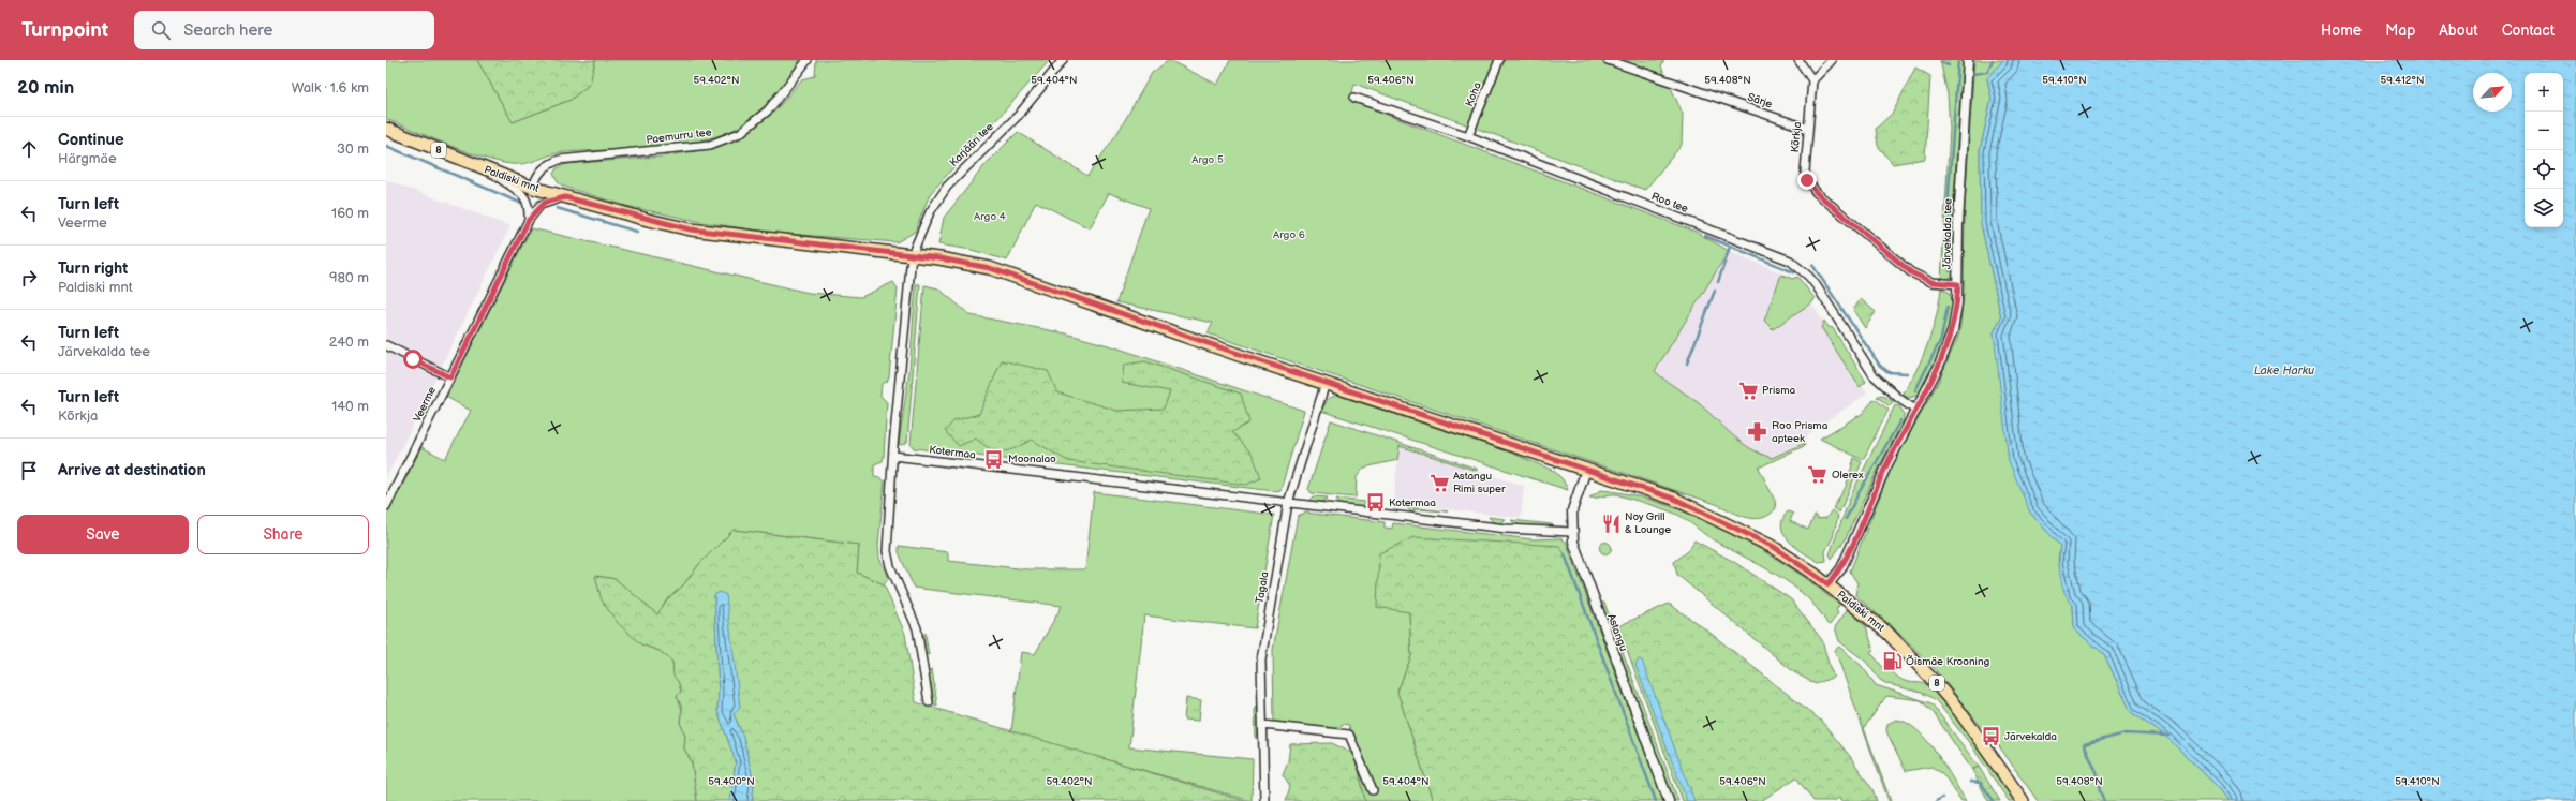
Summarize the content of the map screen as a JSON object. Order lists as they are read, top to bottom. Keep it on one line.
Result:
{"streets":{"main road":["8","Paldiski mnt"],"street":["Koha","Särje","Paemurru tee","Kõrkja","Karjääri tee","Roo tee","Järvekalda tee","Veerme","Kotermaa","Tagala","Astangu"]},"crossings":[["Koha","Roo tee"],["Särje","Kõrkja"],["Paemurru tee","Paldiski mnt"],["Kõrkja","Järvekalda tee"],["Karjääri tee","Paldiski mnt"],["Paldiski mnt","Järvekalda tee"],["Paldiski mnt","Veerme"],["Paldiski mnt","Tagala"],["Paldiski mnt","Astangu"],["Roo tee","Järvekalda tee"],["Kotermaa","Tagala"],["Kotermaa","Astangu"]],"water":["Lake Harku"],"parks":["Argo 5","Argo 4","Argo 6"],"places":{"supermarket":["Prisma","Olerex","Astangu Rimi super"],"pharmacy":["Roo Prisma apteek"],"bus stop":["Moonalao","Kotermaa","Järvekalda"],"restaurant":["Noy Grill & Lounge"],"fuel station":["Õismäe Krooning"]},"north":"top right","page":{"header":"Turnpoint","search":"Search here","nav":["Home","Map","About","Contact"],"heading":["20 min","Walk · 1.6 km"],"map_buttons":["+","−"],"list":[["Continue","Härgmäe","30 m"],["Turn left","Veerme","160 m"],["Turn right","Paldiski mnt","980 m"],["Turn left","Järvekalda tee","240 m"],["Turn left","Kõrkja","140 m"],"Arrive at destination"],"buttons":["Save","Share"]},"coordinates":["59.406°N","59.408°N","59.402°N","59.404°N","59.412°N","59.410°N","59.400°N"]}
